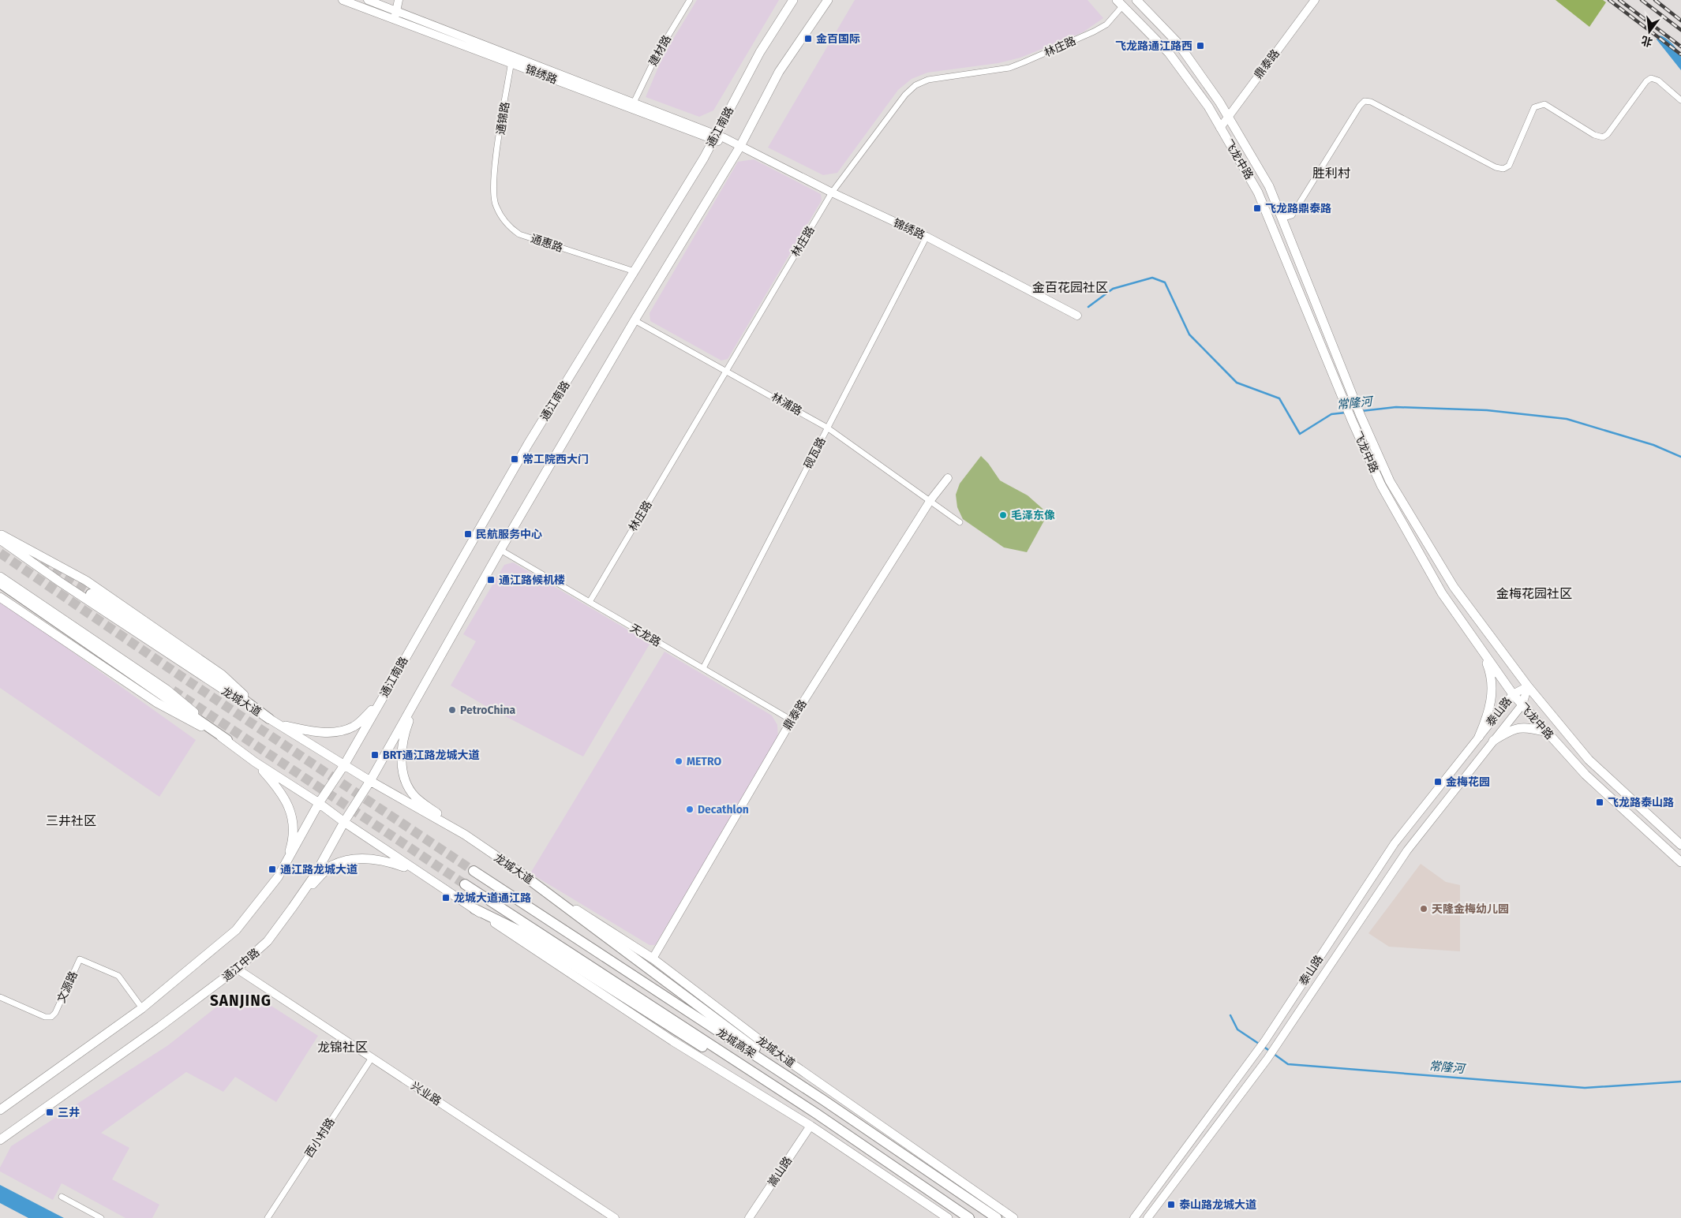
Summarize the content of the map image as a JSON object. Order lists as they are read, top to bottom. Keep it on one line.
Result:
{"streets":{"highway":["龙城高架"],"main road":["通江南路","飞龙中路","龙城大道","通江中路"],"street":["林庄路","建材路","鼎泰路","锦绣路","通锦路","通惠路","林浦路","砚瓦路","天龙路","泰山路","文源路","兴业路","西小村路","嵩山路"]},"crossings":[["林庄路","锦绣路"],["林庄路","飞龙中路"],["林庄路","林浦路"],["林庄路","天龙路"],["建材路","锦绣路"],["鼎泰路","飞龙中路"],["鼎泰路","林浦路"],["鼎泰路","天龙路"],["鼎泰路","龙城大道"],["锦绣路","通锦路"],["锦绣路","通江南路"],["锦绣路","砚瓦路"],["通锦路","通惠路"],["通江南路","通惠路"],["通江南路","龙城大道"],["飞龙中路","泰山路"],["林浦路","砚瓦路"],["砚瓦路","天龙路"],["龙城大道","通江中路"],["通江中路","兴业路"],["兴业路","西小村路"]],"districts":["胜利村","金百花园社区","金梅花园社区","三井社区","SANJING","龙锦社区"],"water":["常隆河"],"places":{"transit":["金百国际","飞龙路通江路西","飞龙路鼎泰路","常工院西大门","民航服务中心","通江路候机楼","BRT通江路龙城大道","金梅花园","飞龙路泰山路","通江路龙城大道","龙城大道通江路","三井","泰山路龙城大道"],"other":["毛泽东像","PetroChina","METRO","Decathlon","天隆金梅幼儿园"]},"north":"bottom"}
